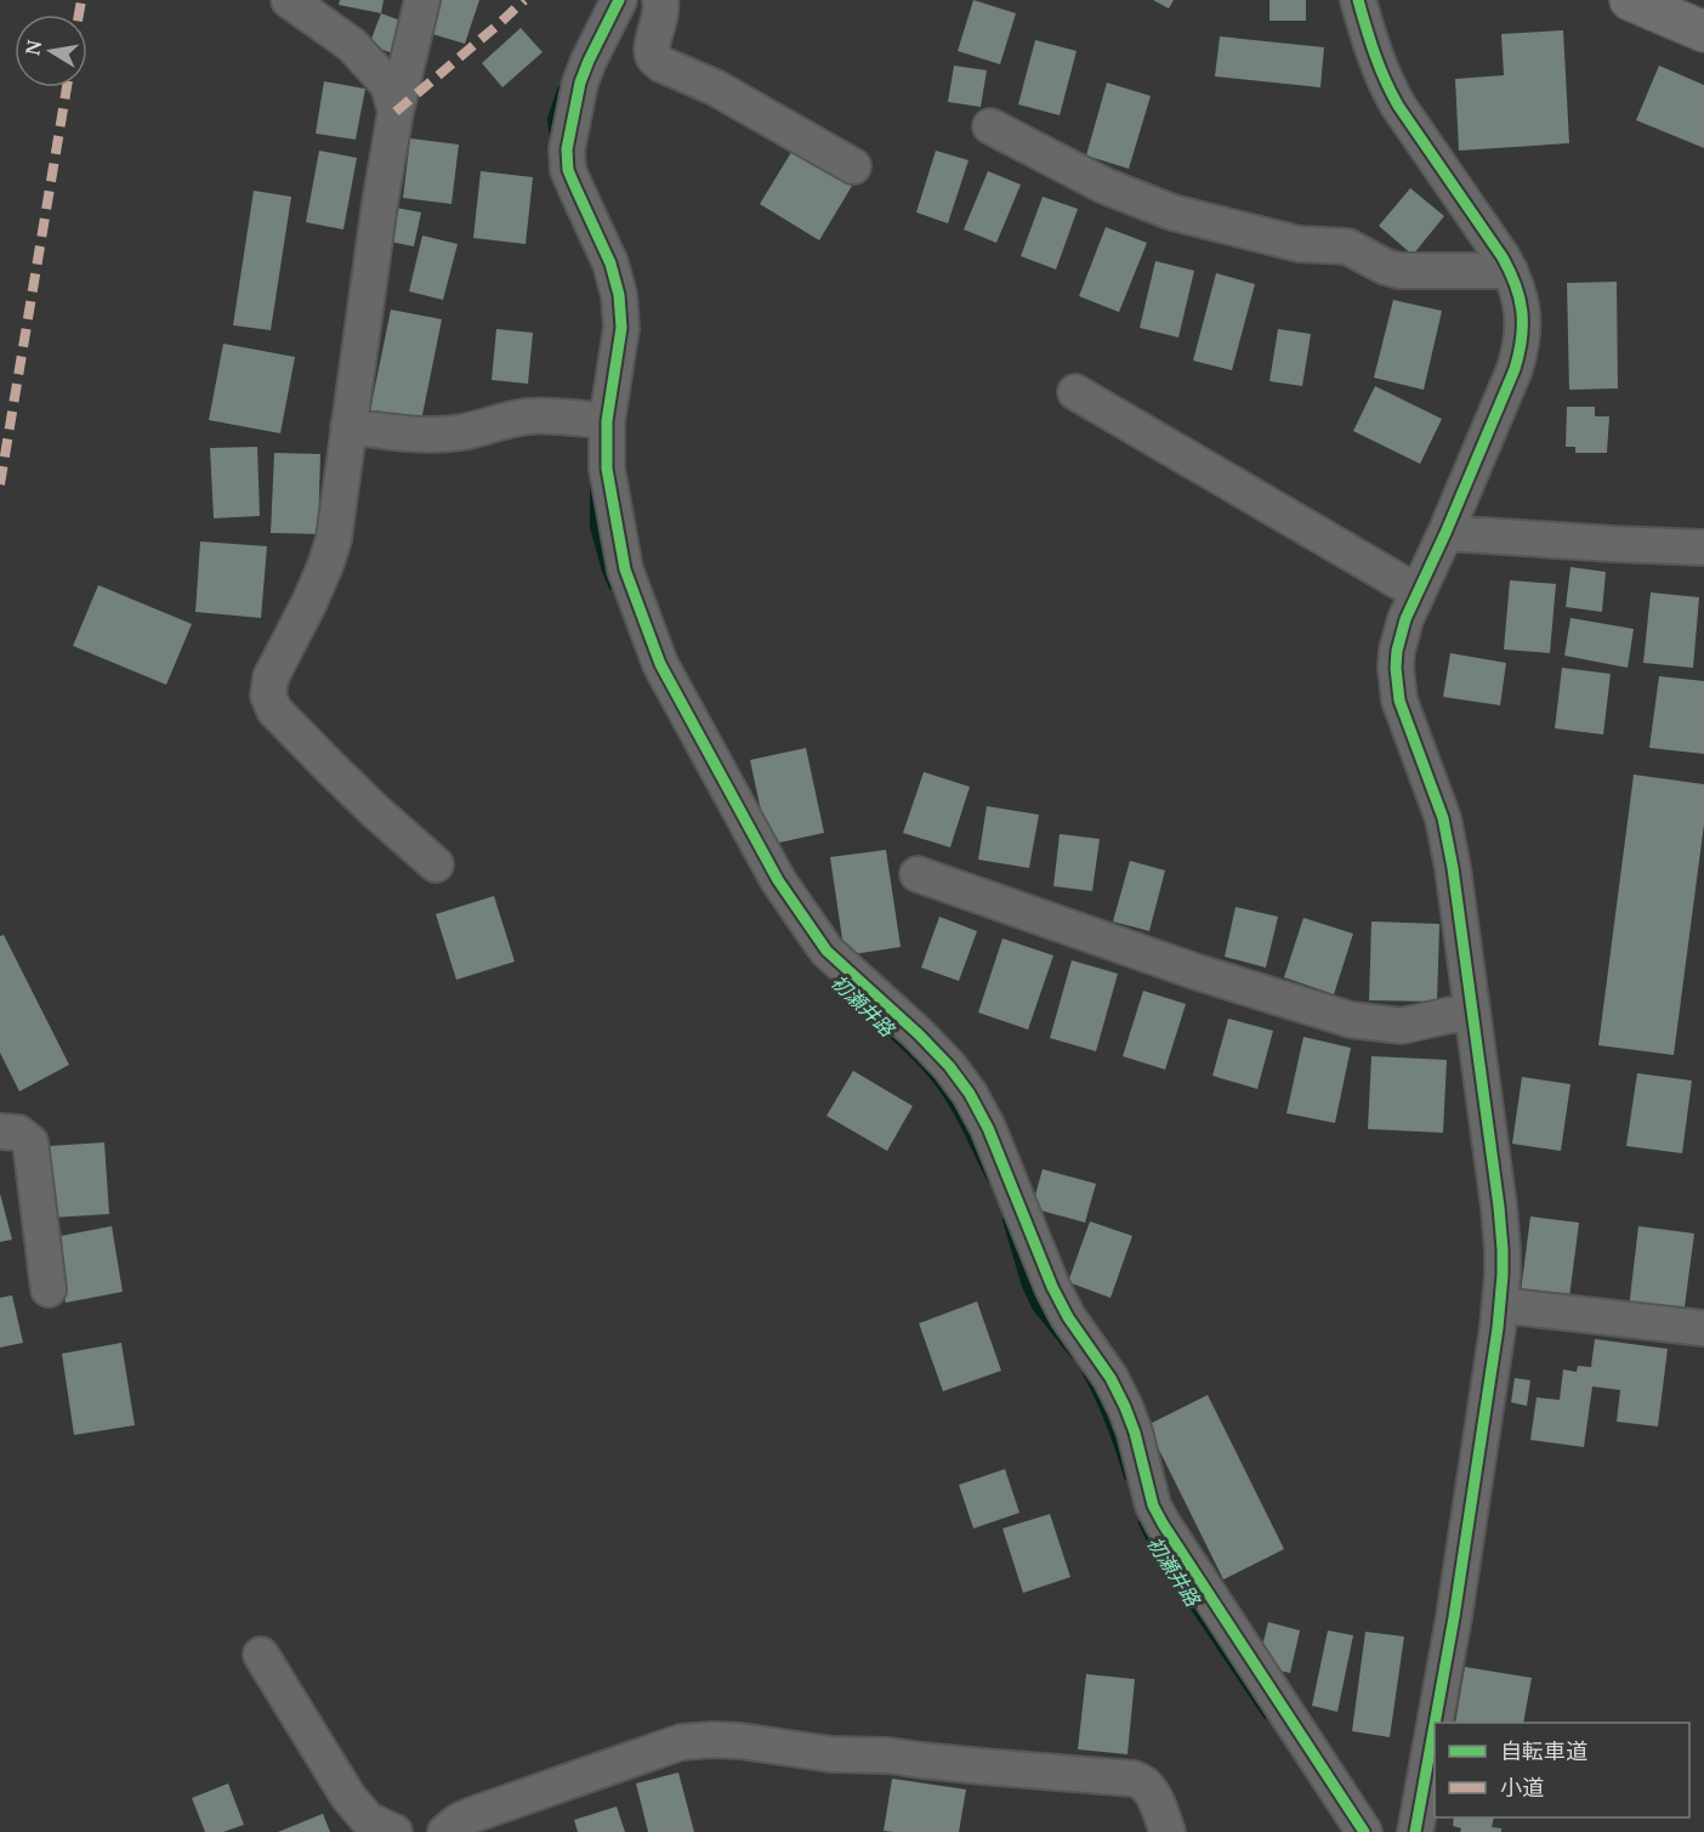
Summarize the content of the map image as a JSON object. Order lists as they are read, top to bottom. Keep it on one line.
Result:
{"water":["初瀬井路"],"legend":["自転車道","小道"],"north":"left"}
